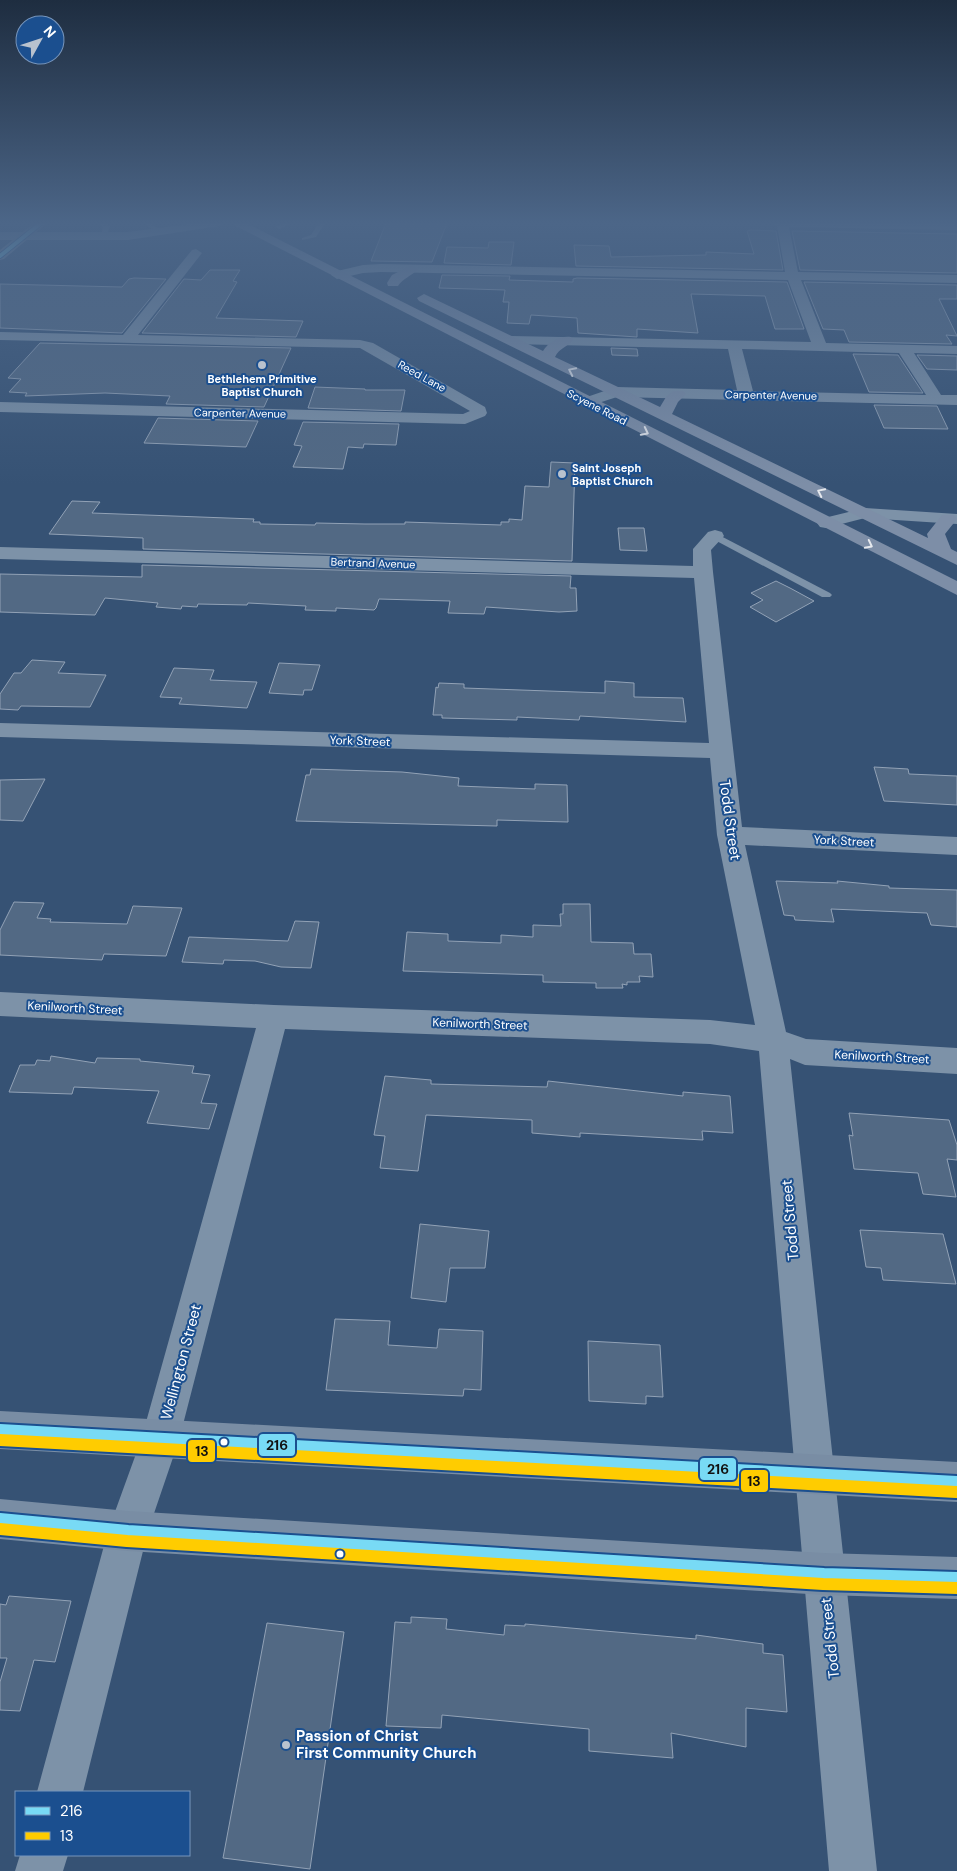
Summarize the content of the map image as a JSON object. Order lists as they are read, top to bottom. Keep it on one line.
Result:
{"streets":{"main road":["Scyene Road"],"street":["Reed Lane","Carpenter Avenue","Bertrand Avenue","York Street","Todd Street","Kenilworth Street","Wellington Street"]},"crossings":[["Reed Lane","Carpenter Avenue"],["Carpenter Avenue","Scyene Road"],["Bertrand Avenue","Todd Street"],["York Street","Todd Street"],["Todd Street","Kenilworth Street"],["Kenilworth Street","Wellington Street"]],"places":["Bethlehem Primitive Baptist Church","Saint Joseph Baptist Church","Passion of Christ First Community Church"],"lines":["transit line 216","transit line 13"],"legend":["216","13"],"north":"top right"}
